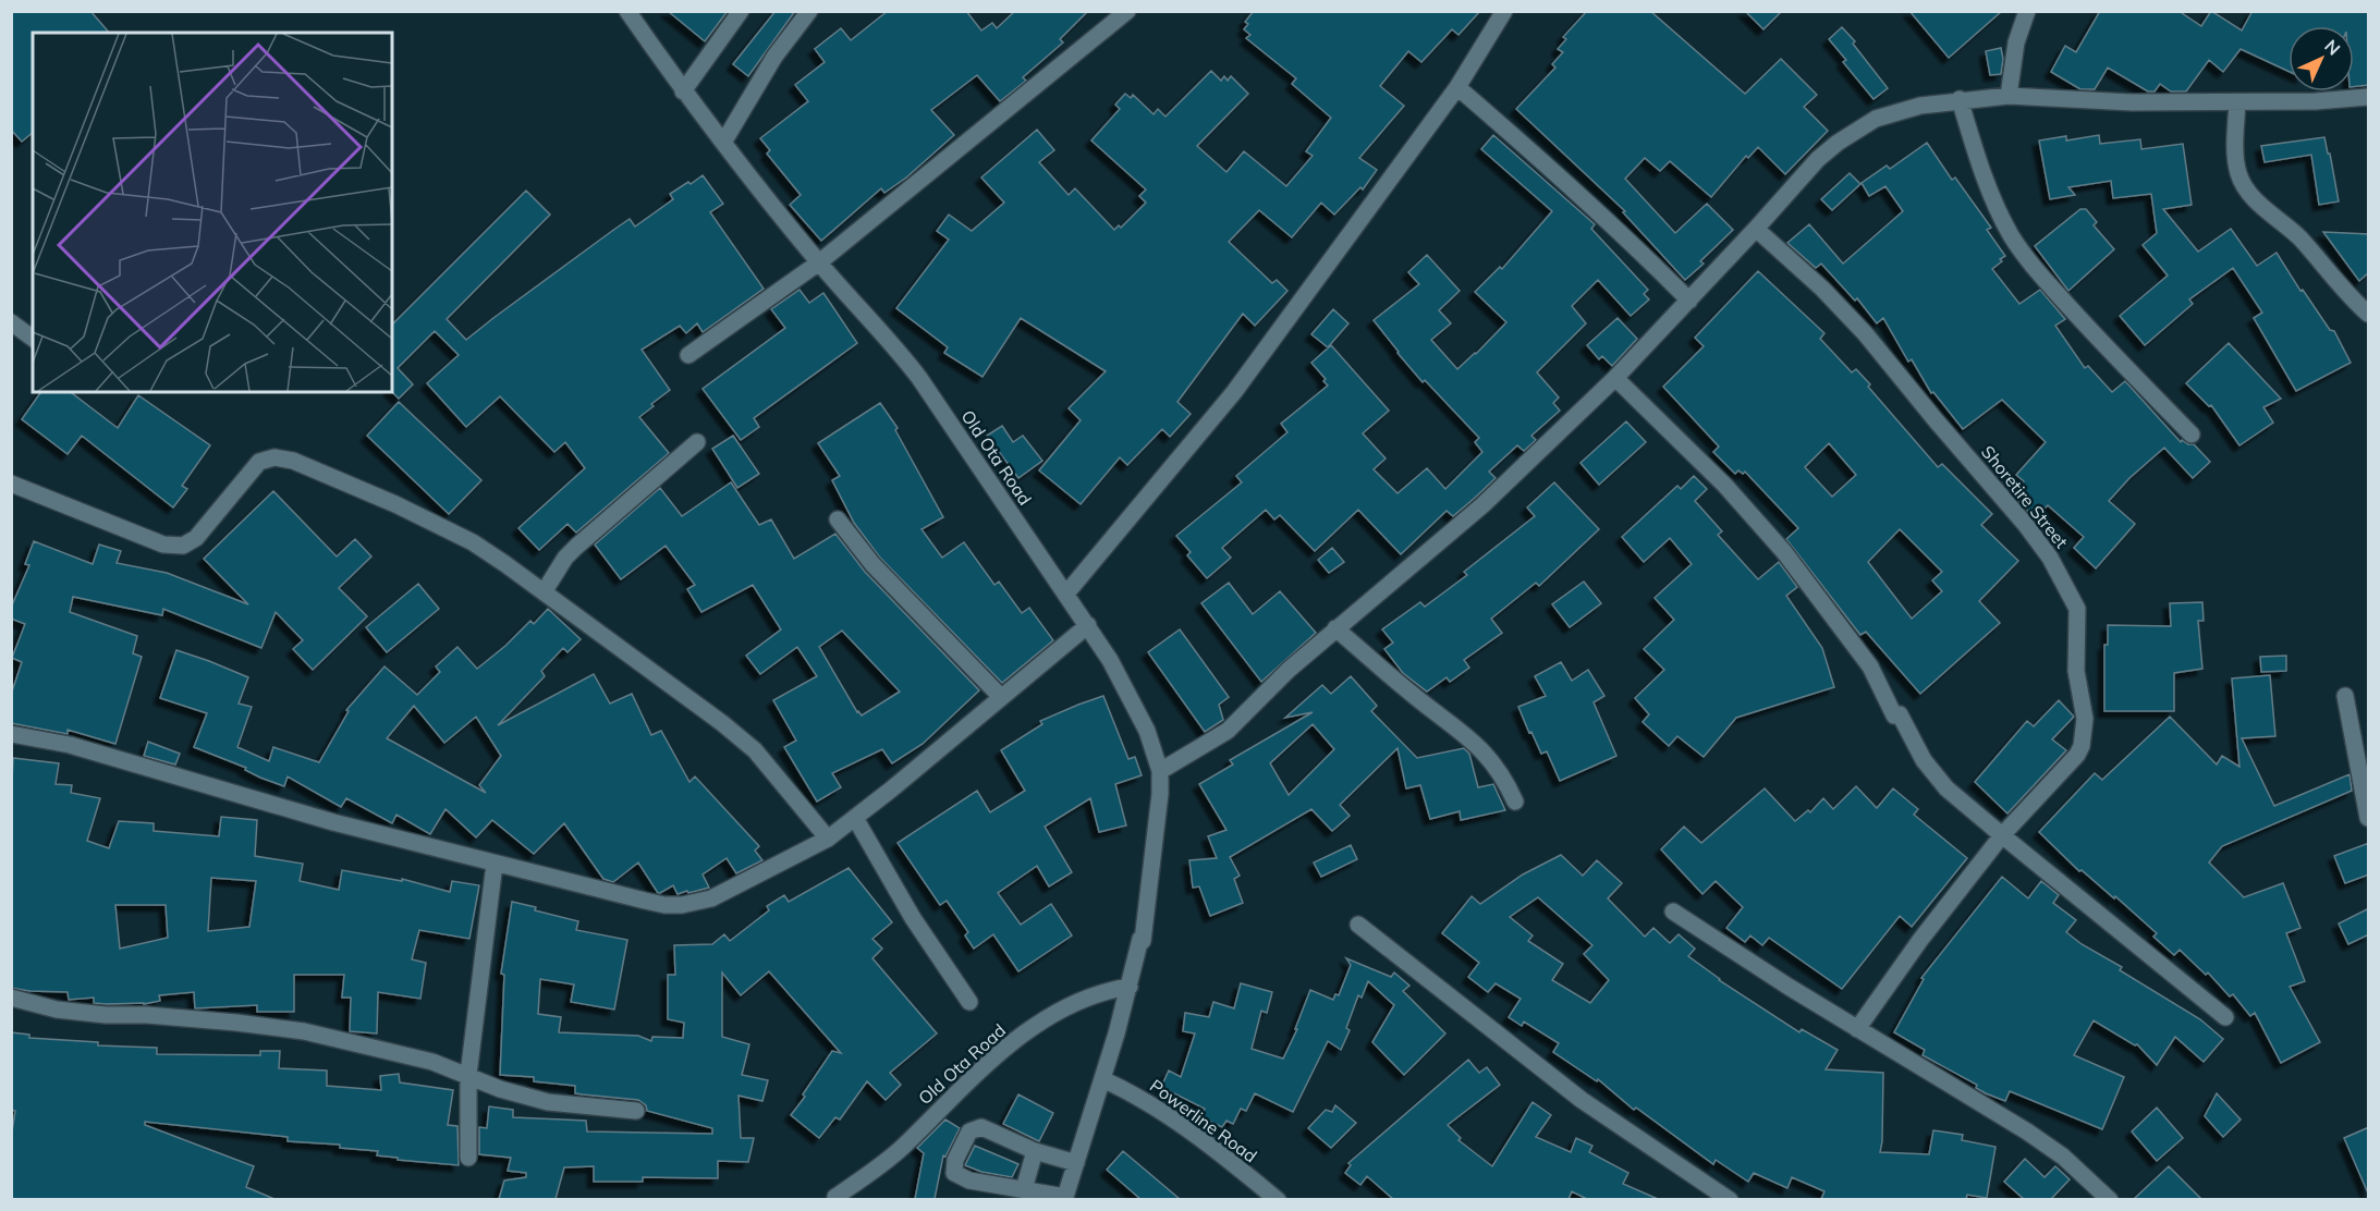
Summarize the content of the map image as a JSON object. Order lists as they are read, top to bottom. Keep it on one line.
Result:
{"streets":{"street":["Old Ota Road","Shoretire Street","Powerline Road"]},"crossings":[["Old Ota Road","Powerline Road"]],"north":"top right"}
